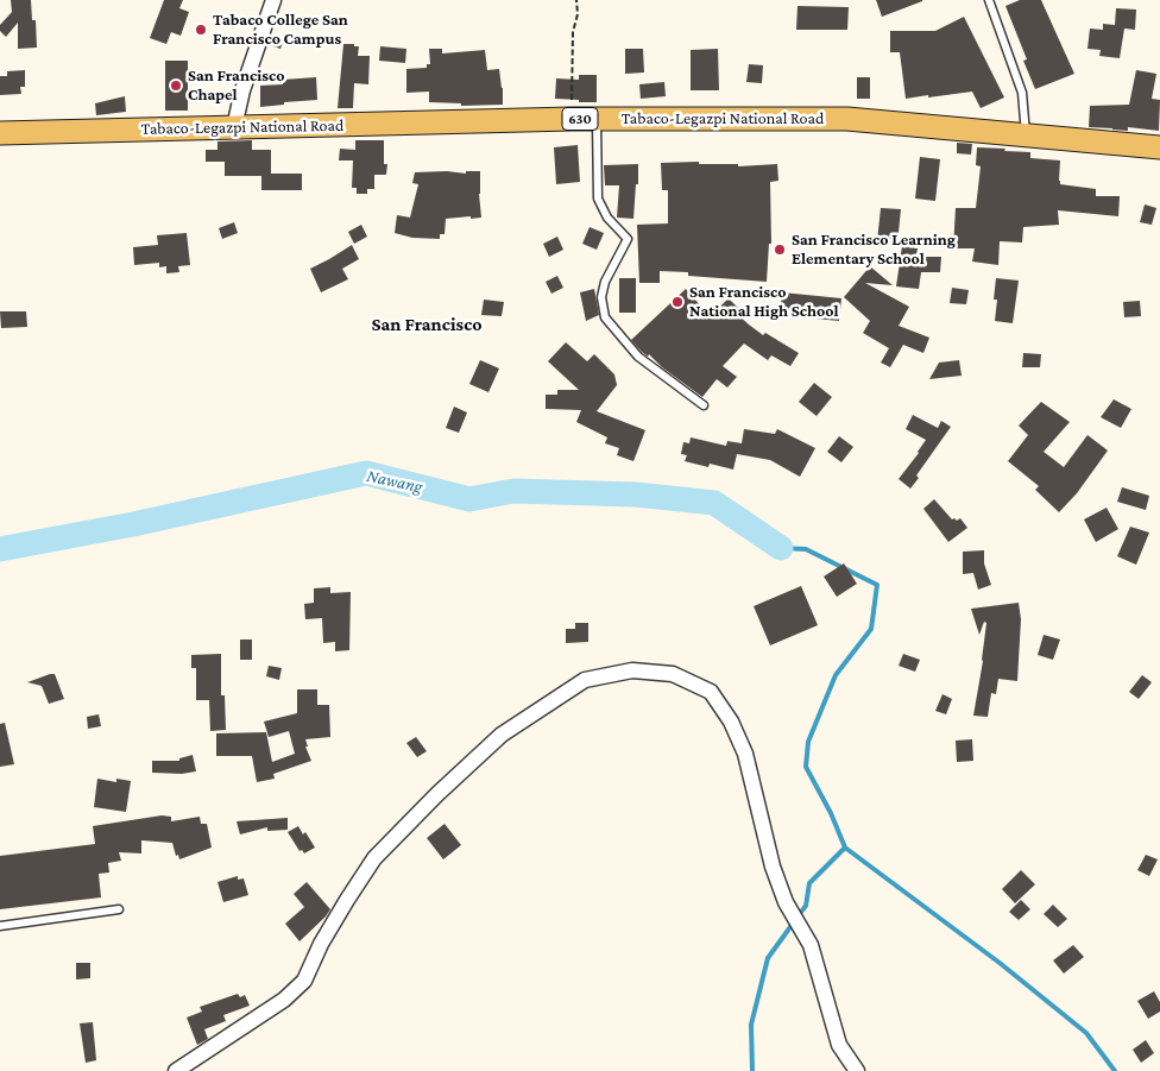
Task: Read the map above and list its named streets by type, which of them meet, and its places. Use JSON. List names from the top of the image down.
{
  "streets": {
    "main road": ["630", "Tabaco-Legazpi National Road"]
  },
  "districts": ["San Francisco"],
  "water": ["Nawang"],
  "places": [
    "Tabaco College San Francisco Campus",
    "San Francisco Chapel",
    "San Francisco Learning Elementary School",
    "San Francisco National High School"
  ]
}
